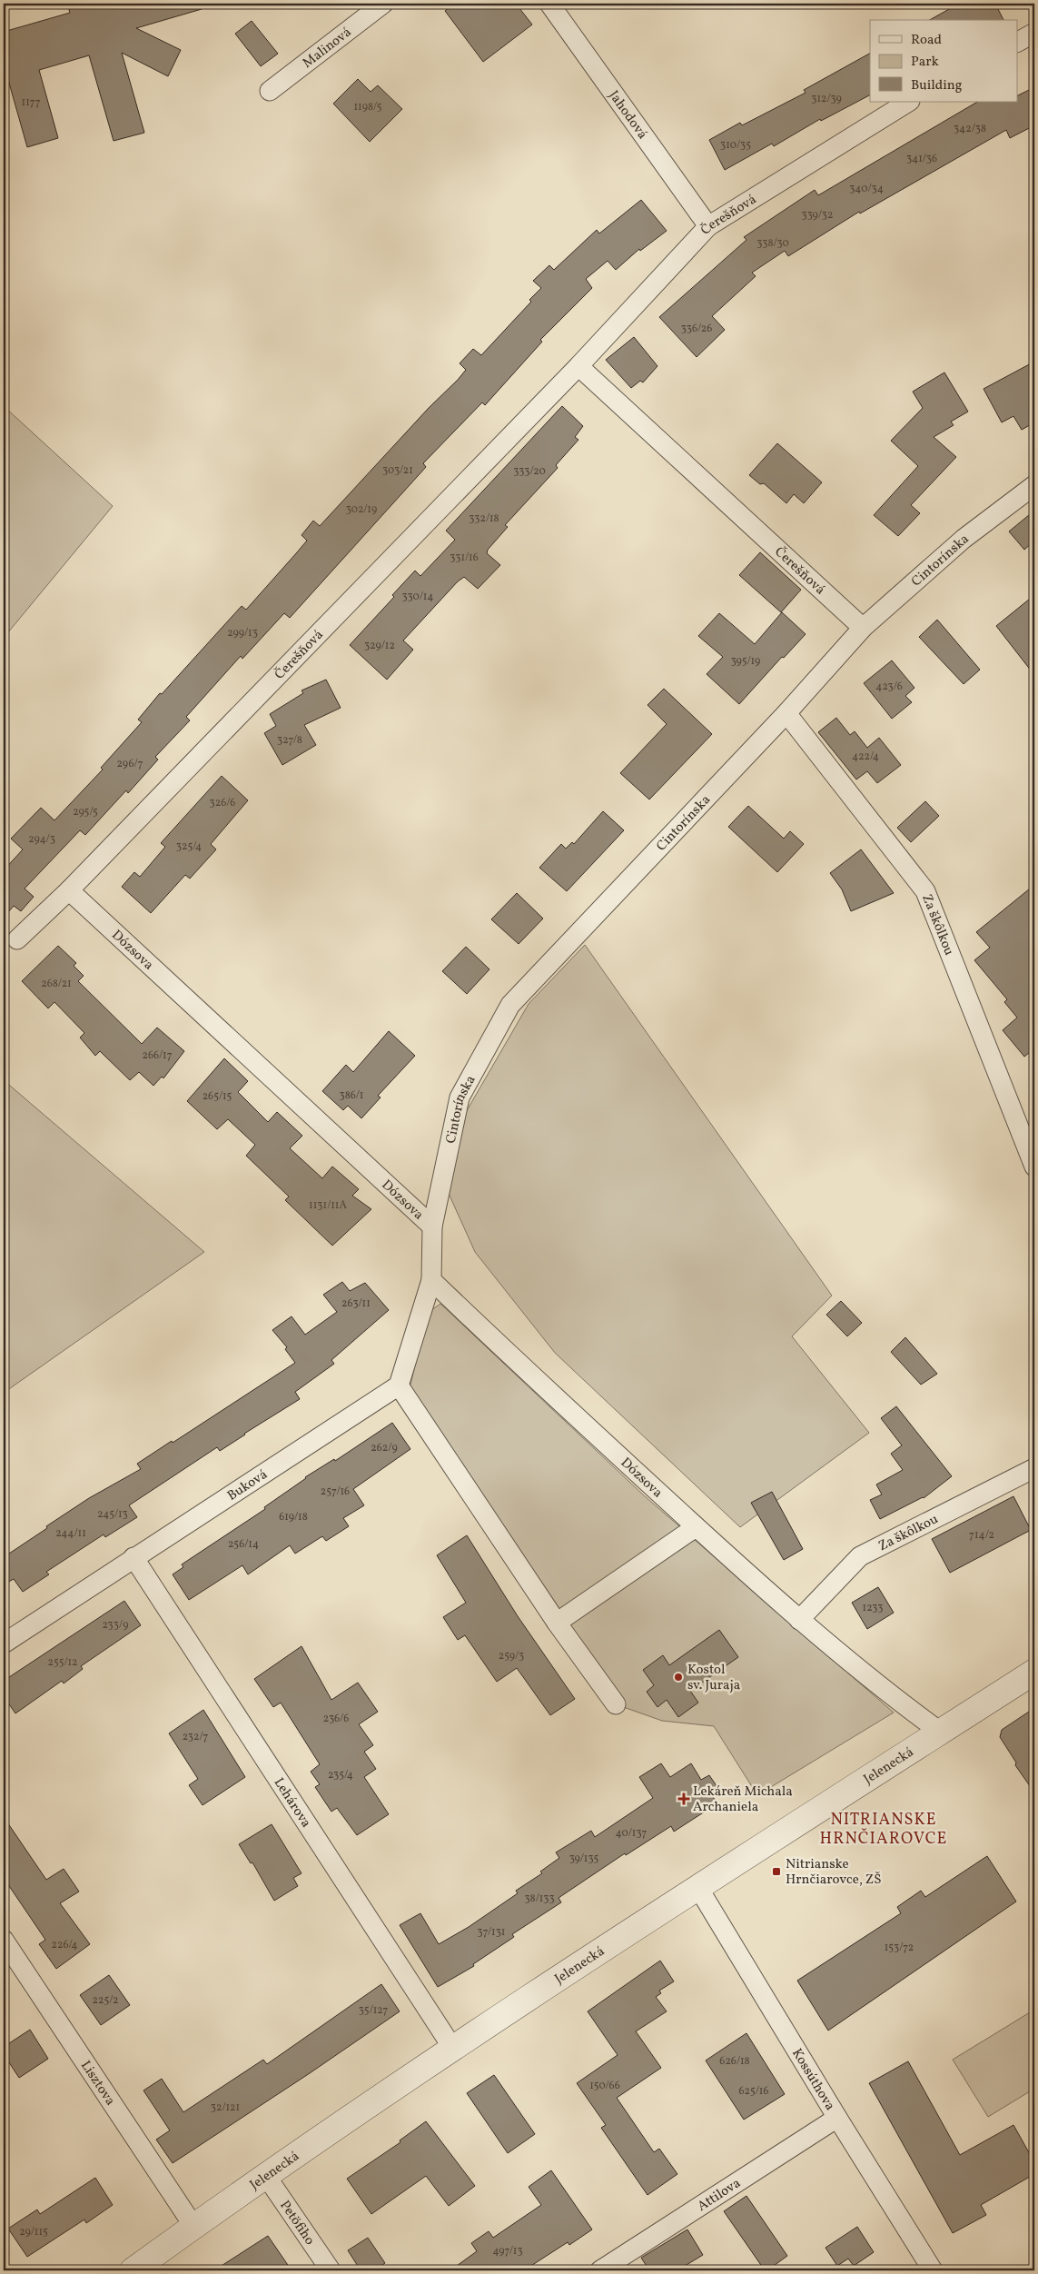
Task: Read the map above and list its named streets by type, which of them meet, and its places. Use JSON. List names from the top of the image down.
{
  "streets": {
    "street": [
      "Malinová",
      "Jahodová",
      "Čerešňová",
      "Cintorínska",
      "Za škôlkou",
      "Dózsova",
      "Buková",
      "Jelenecká",
      "Lehárova",
      "Kossúthova",
      "Lisztova",
      "Attilova",
      "Petöfiho"
    ]
  },
  "crossings": [
    ["Jahodová", "Čerešňová"],
    ["Čerešňová", "Cintorínska"],
    ["Čerešňová", "Dózsova"],
    ["Cintorínska", "Za škôlkou"],
    ["Cintorínska", "Dózsova"],
    ["Za škôlkou", "Dózsova"],
    ["Dózsova", "Jelenecká"],
    ["Buková", "Lehárova"],
    ["Jelenecká", "Lehárova"],
    ["Jelenecká", "Kossúthova"],
    ["Jelenecká", "Lisztova"],
    ["Jelenecká", "Petöfiho"],
    ["Kossúthova", "Attilova"]
  ],
  "districts": ["NITRIANSKE HRNČIAROVCE"],
  "places": {
    "other": ["Kostol sv. Juraja"],
    "health": ["Lekáreň Michala Archaniela"],
    "transit": ["Nitrianske Hrnčiarovce, ZŠ"]
  },
  "house_numbers": [
    "312/39",
    "1177",
    "1198/5",
    "342/38",
    "310/35",
    "341/36",
    "340/34",
    "339/32",
    "338/30",
    "336/26",
    "303/21",
    "333/20",
    "302/19",
    "332/18",
    "331/16",
    "330/14",
    "299/13",
    "329/12",
    "395/19",
    "423/6",
    "327/8",
    "422/4",
    "296/7",
    "326/6",
    "295/5",
    "294/3",
    "325/4",
    "268/21",
    "266/17",
    "386/1",
    "265/15",
    "1131/11A",
    "263/11",
    "262/9",
    "257/16",
    "245/13",
    "619/18",
    "244/11",
    "714/2",
    "256/14",
    "1233",
    "233/9",
    "259/3",
    "255/12",
    "236/6",
    "232/7",
    "235/4",
    "40/137",
    "39/135",
    "38/133",
    "37/131",
    "226/4",
    "153/72",
    "225/2",
    "35/127",
    "626/18",
    "150/66",
    "625/16",
    "32/121",
    "29/115",
    "497/13"
  ],
  "legend": ["Road", "Park", "Building"]
}
